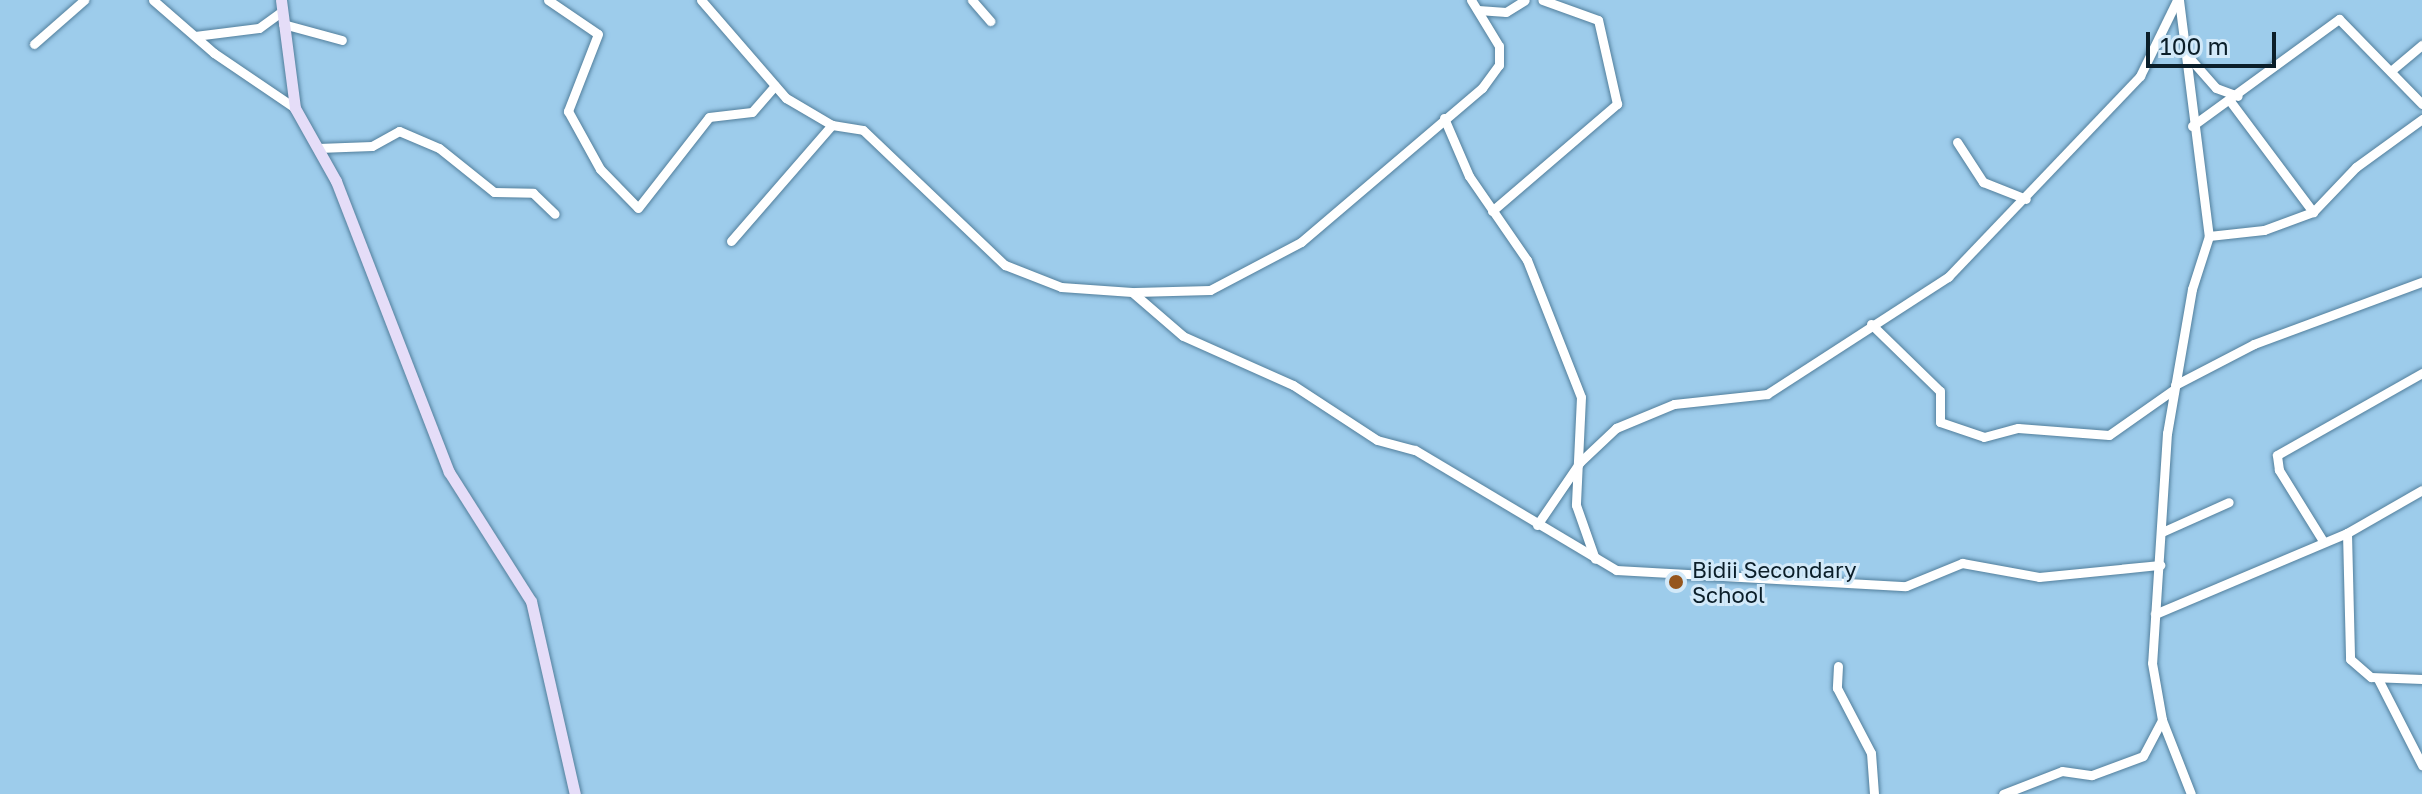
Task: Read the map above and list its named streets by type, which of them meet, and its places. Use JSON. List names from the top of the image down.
{
  "places": ["Bidii Secondary School"],
  "scale_bar": "100 m"
}
